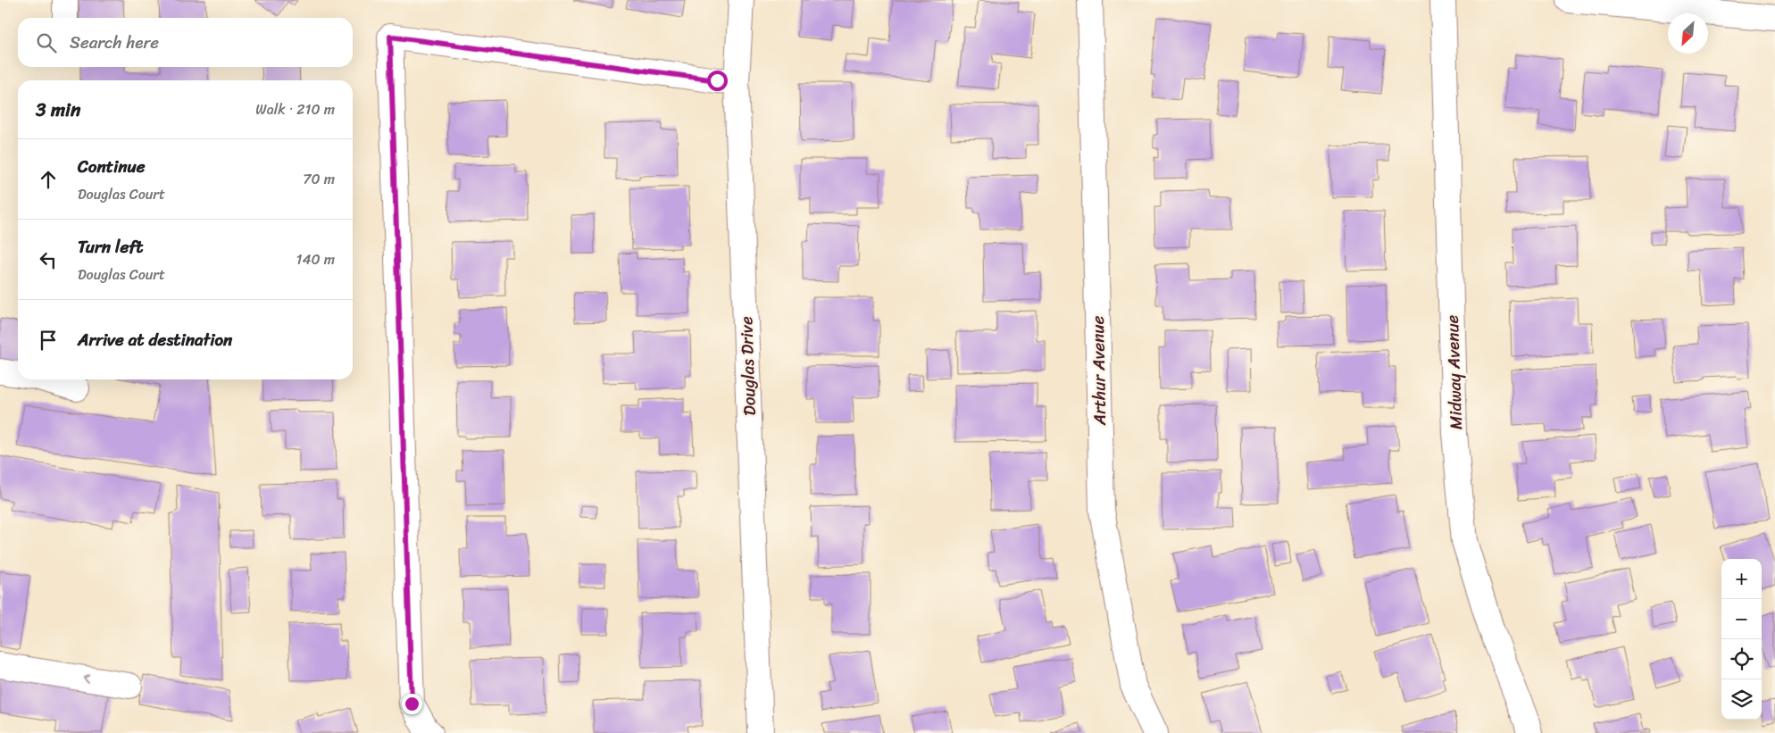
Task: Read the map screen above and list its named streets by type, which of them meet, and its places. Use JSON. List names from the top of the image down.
{
  "streets": {
    "street": ["Douglas Drive", "Arthur Avenue", "Midway Avenue"]
  },
  "north": "bottom left",
  "page": {
    "search": "Search here",
    "heading": ["3 min", "Walk · 210 m"],
    "list": [
      ["Continue", "Douglas Court", "70 m"],
      ["Turn left", "Douglas Court", "140 m"],
      "Arrive at destination"
    ],
    "map_buttons": ["+", "−"]
  }
}
